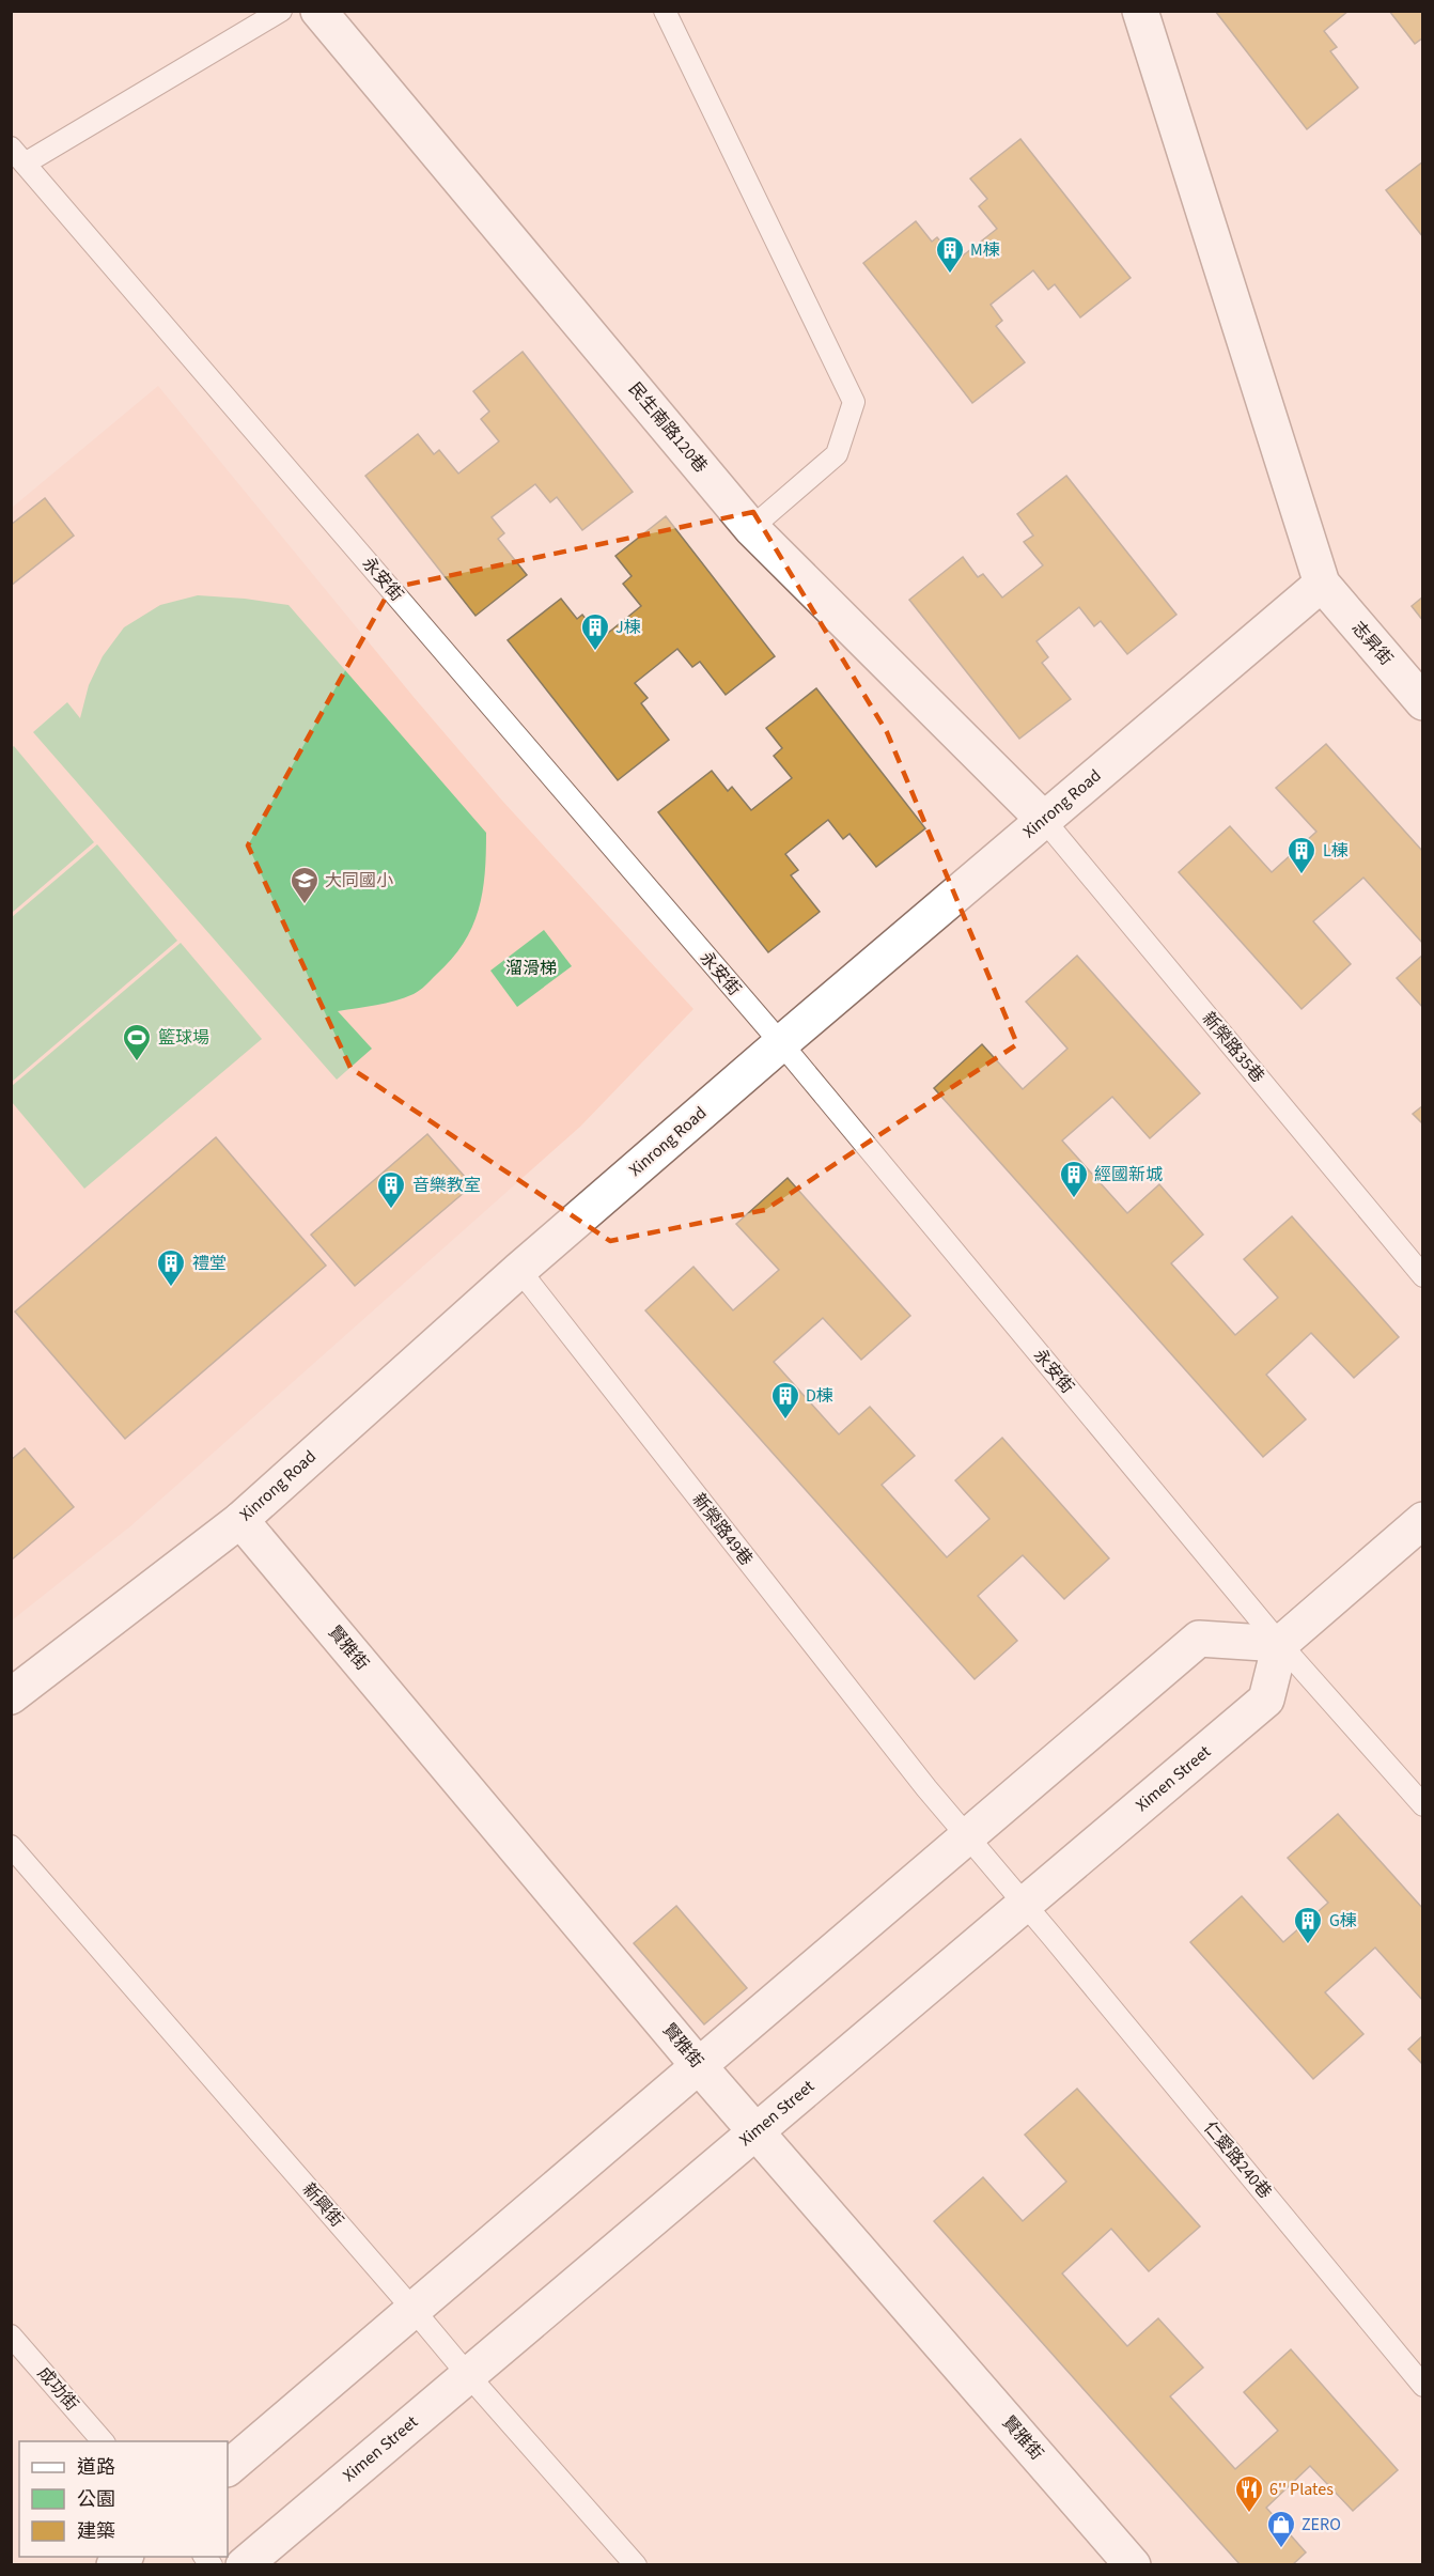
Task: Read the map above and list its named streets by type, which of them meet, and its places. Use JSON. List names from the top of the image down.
{
  "streets": {
    "street": [
      "民生南路120巷",
      "志昇街",
      "Xinrong Road",
      "賢雅街",
      "Ximen Street"
    ],
    "lane": [
      "永安街",
      "新榮路35巷",
      "新榮路49巷",
      "仁愛路240巷",
      "新興街",
      "成功街"
    ]
  },
  "crossings": [
    ["民生南路120巷", "Xinrong Road"],
    ["民生南路120巷", "新榮路35巷"],
    ["永安街", "Xinrong Road"],
    ["永安街", "Ximen Street"],
    ["志昇街", "Xinrong Road"],
    ["Xinrong Road", "新榮路35巷"],
    ["Xinrong Road", "新榮路49巷"],
    ["Xinrong Road", "賢雅街"],
    ["新榮路49巷", "仁愛路240巷"],
    ["賢雅街", "Ximen Street"],
    ["Ximen Street", "仁愛路240巷"],
    ["Ximen Street", "新興街"]
  ],
  "parks": ["溜滑梯"],
  "places": {
    "building": [
      "M棟",
      "J棟",
      "L棟",
      "經國新城",
      "音樂教室",
      "禮堂",
      "D棟",
      "G棟"
    ],
    "school or university": ["大同國小"],
    "sports": ["籃球場"],
    "restaurant": ["6'' Plates"],
    "shop": ["ZERO"]
  },
  "legend": ["道路", "公園", "建築"]
}
